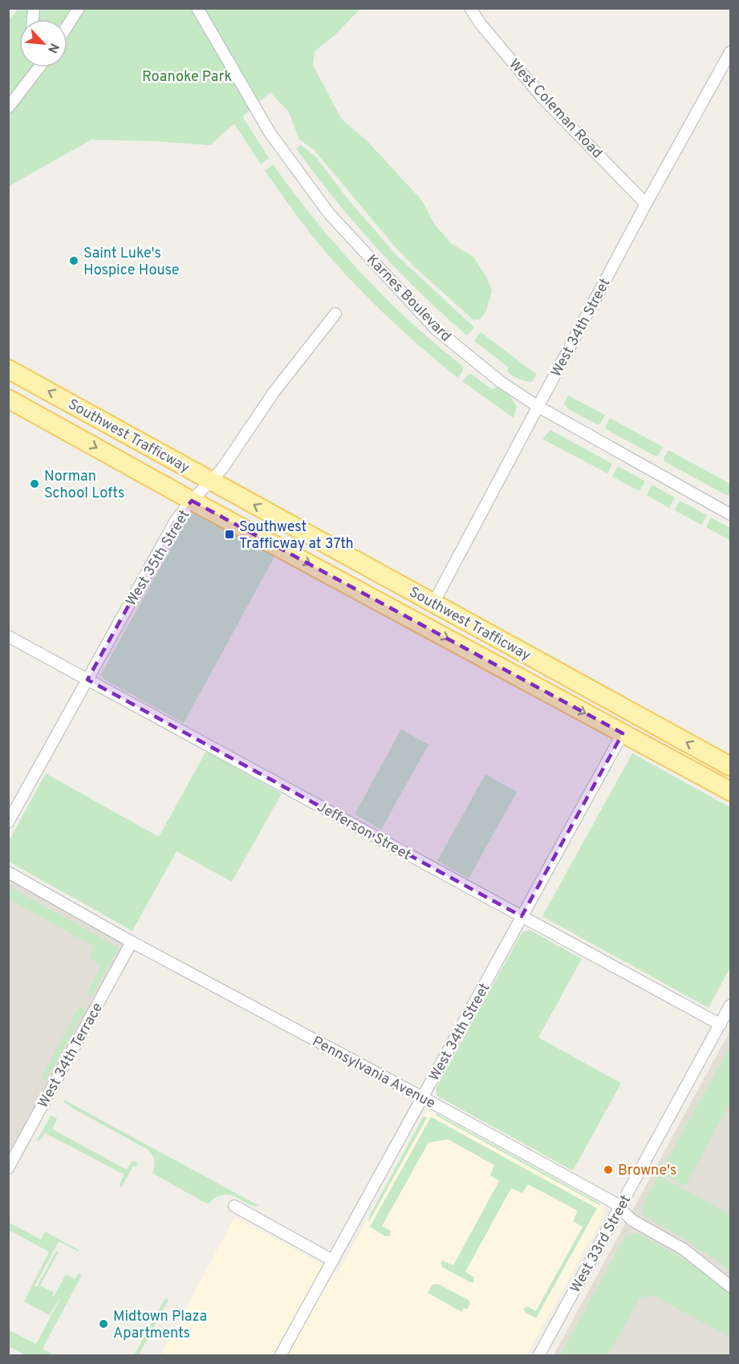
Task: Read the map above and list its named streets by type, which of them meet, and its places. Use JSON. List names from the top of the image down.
{
  "streets": {
    "main road": ["Southwest Trafficway"],
    "street": [
      "West Coleman Road",
      "Karnes Boulevard",
      "West 34th Street",
      "West 35th Street",
      "Jefferson Street",
      "West 34th Terrace",
      "Pennsylvania Avenue",
      "West 33rd Street"
    ]
  },
  "crossings": [
    ["West Coleman Road", "West 34th Street"],
    ["Karnes Boulevard", "West 34th Street"],
    ["West 34th Street", "Southwest Trafficway"],
    ["West 34th Street", "Jefferson Street"],
    ["West 34th Street", "Pennsylvania Avenue"],
    ["Southwest Trafficway", "West 35th Street"],
    ["West 35th Street", "Jefferson Street"],
    ["Jefferson Street", "West 33rd Street"],
    ["West 34th Terrace", "Pennsylvania Avenue"],
    ["Pennsylvania Avenue", "West 33rd Street"]
  ],
  "parks": ["Roanoke Park"],
  "places": {
    "other": [
      "Saint Luke's Hospice House",
      "Norman School Lofts",
      "Browne's",
      "Midtown Plaza Apartments"
    ],
    "transit": ["Southwest Trafficway at 37th"]
  },
  "north": "bottom right"
}
